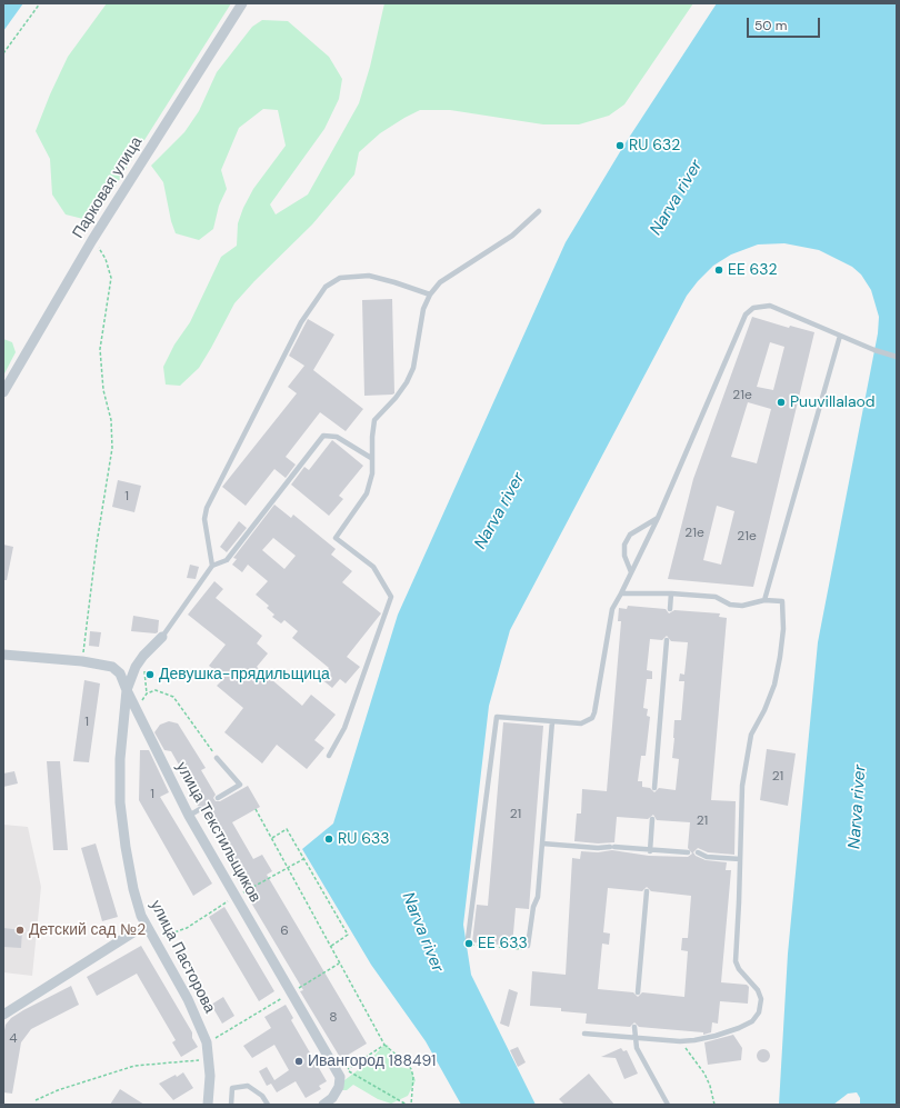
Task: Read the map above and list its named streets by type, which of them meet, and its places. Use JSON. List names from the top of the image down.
{
  "streets": {
    "street": ["Парковая улица", "улица Текстильщиков", "улица Пасторова"]
  },
  "crossings": [
    ["улица Текстильщиков", "улица Пасторова"]
  ],
  "water": ["Narva river"],
  "places": [
    "RU 632",
    "EE 632",
    "Puuvillalaod",
    "Девушка-прядильщица",
    "RU 633",
    "Детский сад №2",
    "EE 633",
    "Ивангород 188491"
  ],
  "house_numbers": [
    "21e",
    "1",
    "21e",
    "21e",
    "1",
    "21",
    "1",
    "21",
    "21",
    "6",
    "8",
    "4"
  ],
  "scale_bar": "50 m"
}
